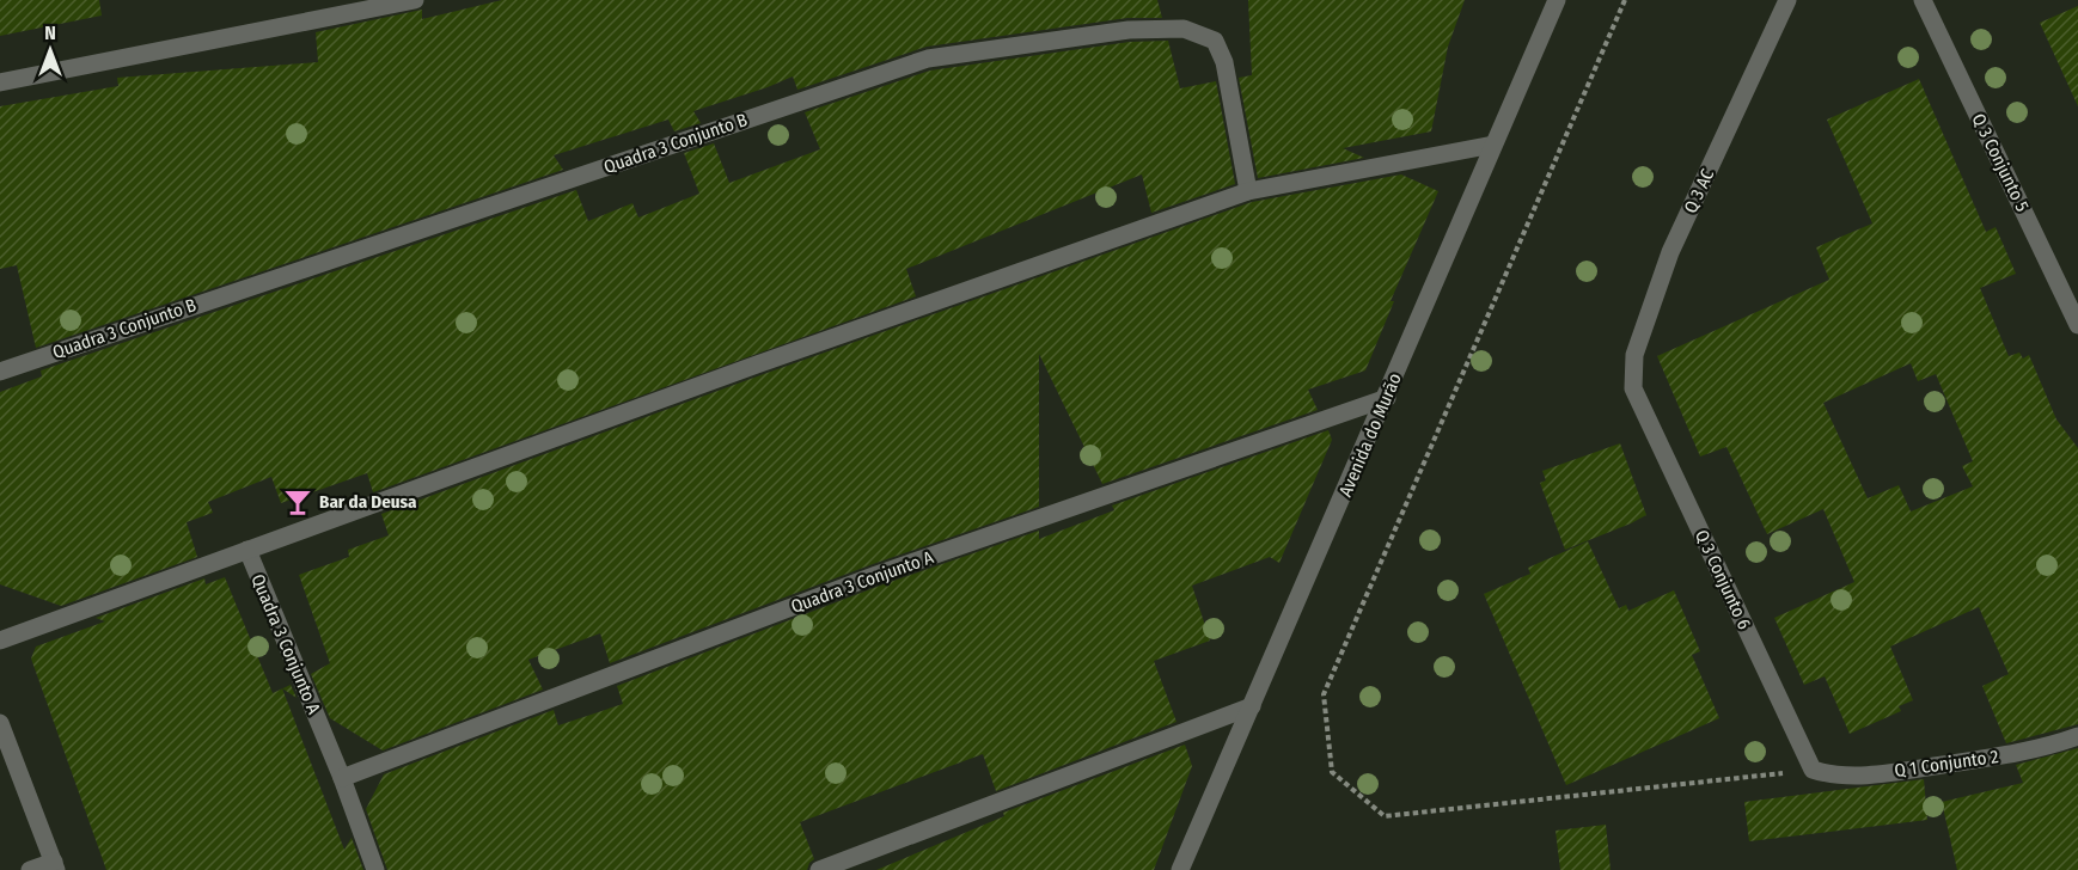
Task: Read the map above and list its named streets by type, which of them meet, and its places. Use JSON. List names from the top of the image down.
{
  "streets": {
    "street": [
      "Quadra 3 Conjunto B",
      "Q 3 Conjunto 5",
      "Q 3 AC",
      "Avenida do Murão",
      "Q 3 Conjunto 6",
      "Quadra 3 Conjunto A",
      "Q 1 Conjunto 2"
    ]
  },
  "crossings": [
    ["Q 3 AC", "Q 3 Conjunto 6"],
    ["Avenida do Murão", "Quadra 3 Conjunto A"],
    ["Q 3 Conjunto 6", "Q 1 Conjunto 2"]
  ],
  "places": {
    "bar": ["Bar da Deusa"]
  },
  "north": "top"
}
